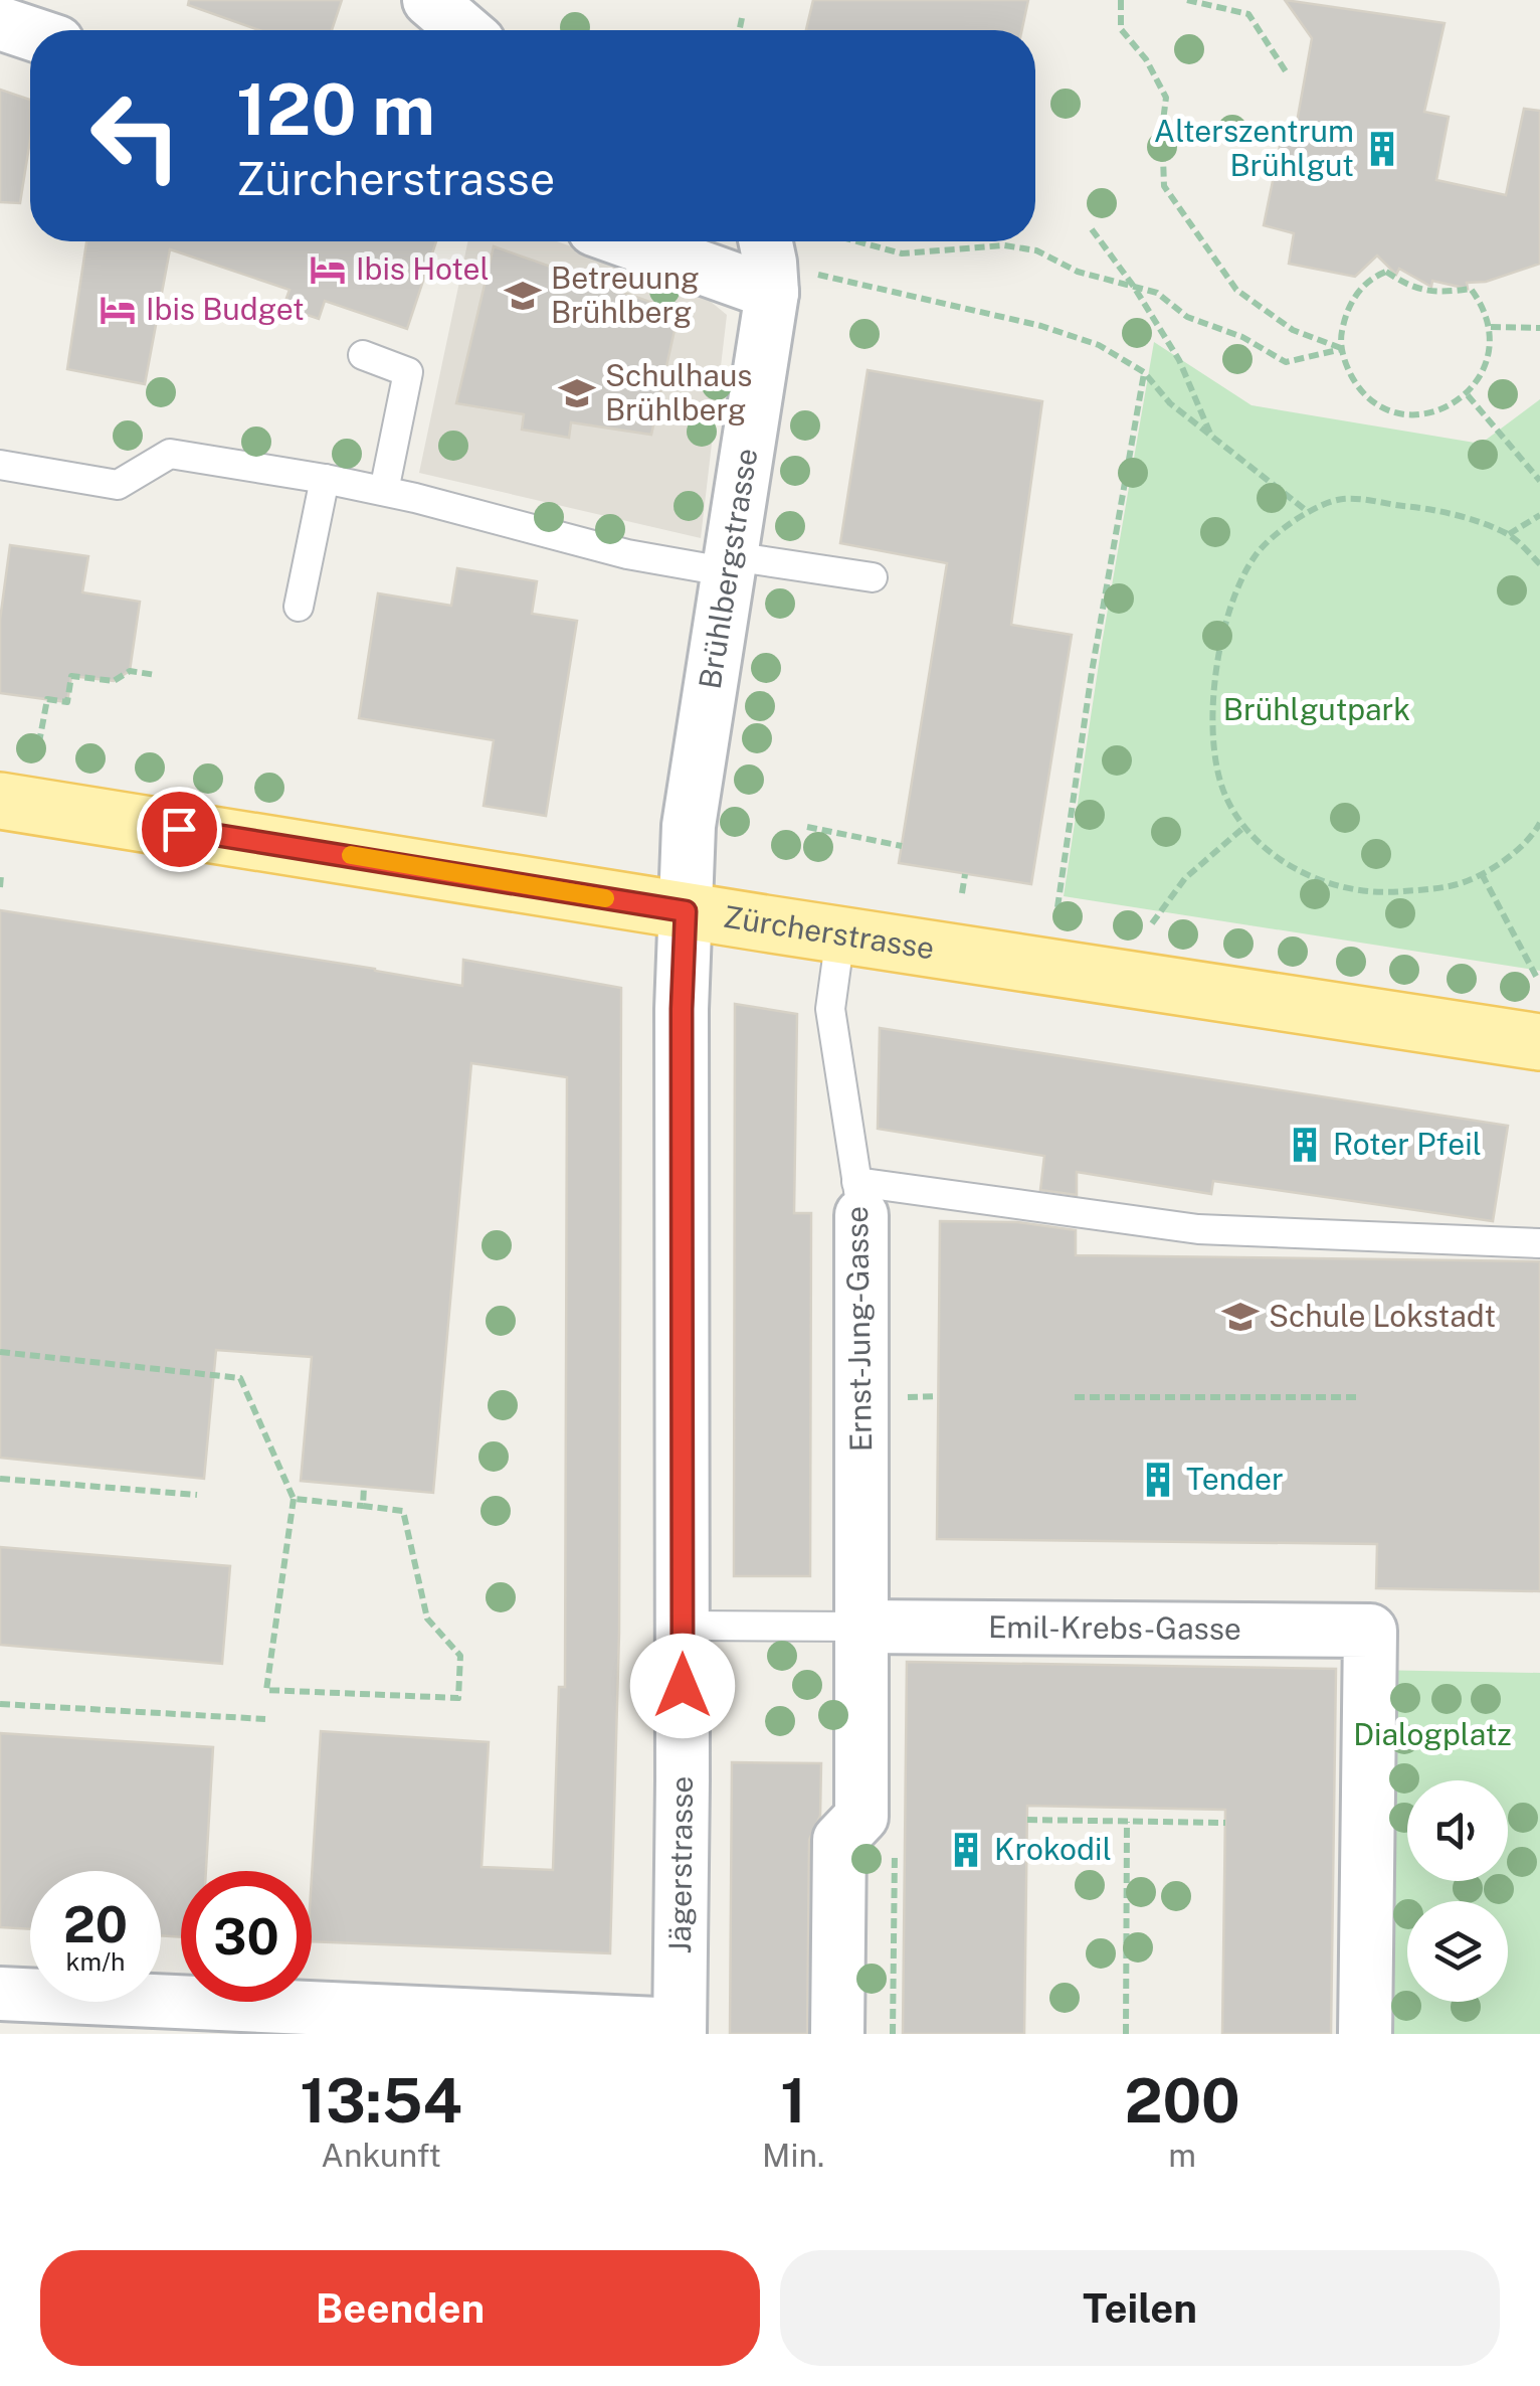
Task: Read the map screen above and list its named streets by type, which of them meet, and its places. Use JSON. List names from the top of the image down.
{
  "streets": {
    "main road": ["Zürcherstrasse"],
    "street": [
      "Brühlbergstrasse",
      "Ernst-Jung-Gasse",
      "Emil-Krebs-Gasse",
      "Jägerstrasse"
    ]
  },
  "crossings": [
    ["Brühlbergstrasse", "Zürcherstrasse"],
    ["Brühlbergstrasse", "Jägerstrasse"],
    ["Zürcherstrasse", "Jägerstrasse"],
    ["Ernst-Jung-Gasse", "Emil-Krebs-Gasse"]
  ],
  "parks": ["Brühlgutpark", "Dialogplatz"],
  "places": {
    "building": [
      "Alterszentrum Brühlgut",
      "Roter Pfeil",
      "Tender",
      "Krokodil"
    ],
    "hotel": ["Ibis Hotel", "Ibis Budget"],
    "school or university": ["Betreuung Brühlberg", "Schulhaus Brühlberg", "Schule Lokstadt"]
  },
  "page": {
    "turn": ["120 m", "Zürcherstrasse"],
    "speed": "20 km/h",
    "limit": "30",
    "eta": [
      "13:54",
      "Ankunft",
      "1",
      "Min.",
      "200",
      "m"
    ],
    "buttons": ["Beenden", "Teilen"]
  }
}
